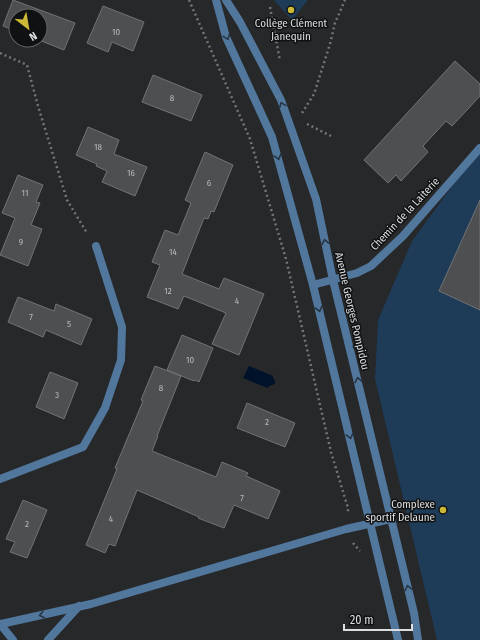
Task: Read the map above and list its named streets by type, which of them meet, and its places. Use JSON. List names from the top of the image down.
{
  "streets": {
    "street": ["Chemin de la Laiterie", "Avenue Georges Pompidou"]
  },
  "crossings": [
    ["Chemin de la Laiterie", "Avenue Georges Pompidou"]
  ],
  "places": ["Collège Clément Janequin", "Complexe sportif Delaune"],
  "house_numbers": [
    "10",
    "8",
    "18",
    "16",
    "6",
    "11",
    "9",
    "14",
    "12",
    "4",
    "7",
    "5",
    "10",
    "8",
    "3",
    "2",
    "7",
    "4",
    "2"
  ],
  "scale_bar": "20 m",
  "north": "bottom right"
}
